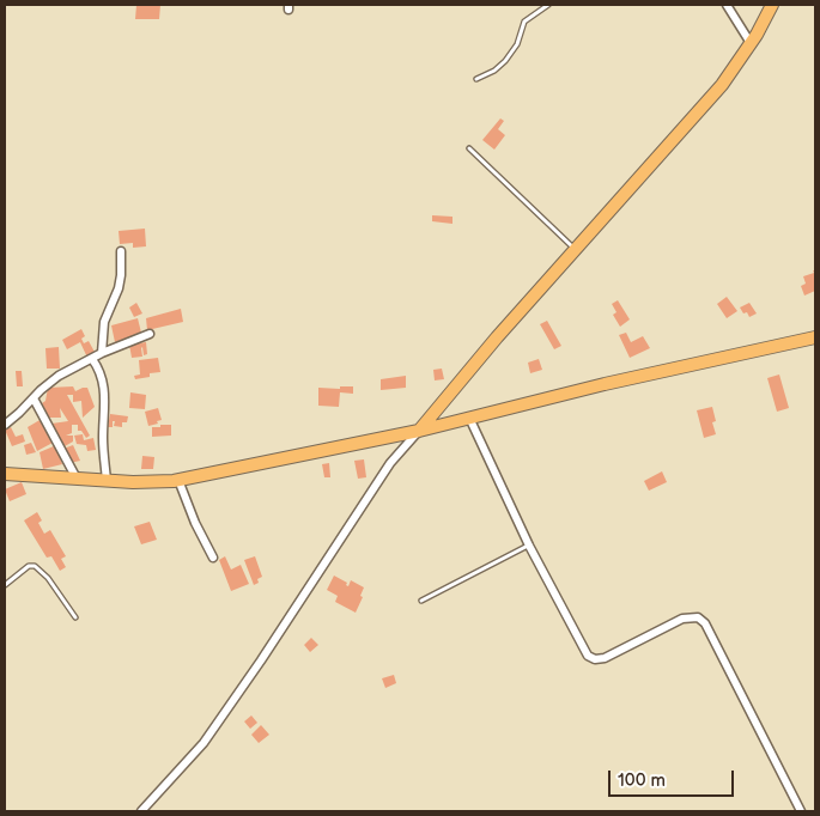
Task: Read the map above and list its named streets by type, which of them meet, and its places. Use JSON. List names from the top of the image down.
{
  "scale_bar": "100 m"
}
